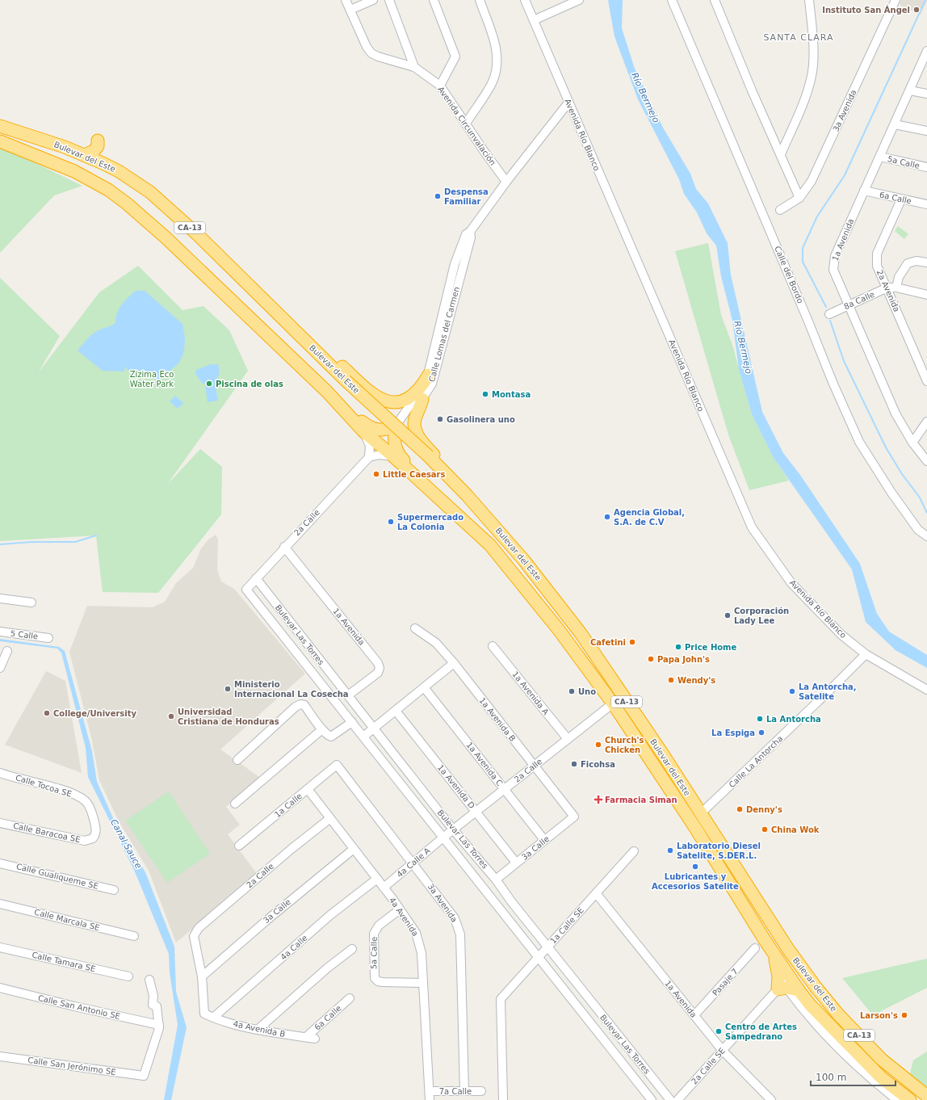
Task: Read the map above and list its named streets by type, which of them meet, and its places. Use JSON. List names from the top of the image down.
{
  "streets": {
    "highway": ["Bulevar del Este", "CA-13"],
    "street": [
      "3a Avenida",
      "Avenida Circunvalación",
      "Avenida Río Blanco",
      "5a Calle",
      "6a Calle",
      "1a Avenida",
      "Calle del Bordo",
      "2a Avenida",
      "8a Calle",
      "Calle Lomas del Carmen",
      "2a Calle",
      "5 Calle",
      "Bulevar Las Torres",
      "1a Avenida A",
      "1a Avenida B",
      "Calle La Antorcha",
      "1a Avenida C",
      "Calle Tocoa SE",
      "1a Avenida D",
      "1a Calle",
      "Calle Baracoa SE",
      "3a Calle",
      "4a Calle A",
      "Calle Gualiqueme SE",
      "4a Avenida",
      "Calle Marcala SE",
      "1a Calle SE",
      "4a Calle",
      "Calle Tamara SE",
      "Pasaje 7",
      "Calle San Antonio SE",
      "4a Avenida B",
      "Calle San Jerónimo SE",
      "2a Calle SE",
      "7a Calle"
    ]
  },
  "crossings": [
    ["3a Avenida", "1a Calle"],
    ["3a Avenida", "4a Calle A"],
    ["3a Avenida", "7a Calle"],
    ["Avenida Circunvalación", "Calle Lomas del Carmen"],
    ["Avenida Río Blanco", "Calle Lomas del Carmen"],
    ["Avenida Río Blanco", "Calle La Antorcha"],
    ["Bulevar del Este", "2a Calle"],
    ["Bulevar del Este", "Calle La Antorcha"],
    ["Bulevar del Este", "2a Calle SE"],
    ["5a Calle", "1a Avenida"],
    ["5a Calle", "4a Avenida"],
    ["6a Calle", "1a Avenida"],
    ["6a Calle", "2a Avenida"],
    ["6a Calle", "4a Avenida B"],
    ["1a Avenida", "8a Calle"],
    ["1a Avenida", "2a Calle"],
    ["1a Avenida", "Bulevar Las Torres"],
    ["1a Avenida", "1a Calle SE"],
    ["1a Avenida", "Pasaje 7"],
    ["1a Avenida", "2a Calle SE"],
    ["2a Avenida", "8a Calle"],
    ["2a Calle", "Bulevar Las Torres"],
    ["2a Calle", "1a Avenida A"],
    ["2a Calle", "1a Avenida B"],
    ["2a Calle", "1a Avenida C"],
    ["2a Calle", "1a Avenida D"],
    ["2a Calle", "3a Calle"],
    ["2a Calle", "4a Calle A"],
    ["2a Calle", "4a Avenida"],
    ["2a Calle", "4a Avenida B"],
    ["Bulevar Las Torres", "3a Calle"],
    ["Bulevar Las Torres", "4a Calle A"],
    ["Bulevar Las Torres", "1a Calle SE"],
    ["1a Avenida B", "3a Calle"],
    ["1a Avenida C", "3a Calle"],
    ["Calle Tocoa SE", "Calle Baracoa SE"],
    ["1a Avenida D", "3a Calle"],
    ["1a Calle", "4a Avenida"],
    ["3a Calle", "4a Avenida"],
    ["3a Calle", "4a Avenida B"],
    ["4a Calle A", "4a Avenida"],
    ["4a Avenida", "4a Calle"],
    ["4a Avenida", "7a Calle"],
    ["4a Calle", "4a Avenida B"],
    ["Calle San Antonio SE", "Calle San Jerónimo SE"]
  ],
  "districts": ["SANTA CLARA"],
  "water": ["Río Bermejo", "Canal Sauce"],
  "parks": ["Zizima Eco Water Park"],
  "places": {
    "other": [
      "Instituto San Ángel",
      "Despensa Familiar",
      "Piscina de olas",
      "Montasa",
      "Gasolinera uno",
      "Little Caesars",
      "Agencia Global, S.A. de C.V",
      "Supermercado La Colonia",
      "Corporación Lady Lee",
      "Cafetini",
      "Price Home",
      "Papa John's",
      "Wendy's",
      "Ministerio Internacional La Cosecha",
      "Uno",
      "La Antorcha, Satelite",
      "College/University",
      "Universidad Cristiana de Honduras",
      "La Antorcha",
      "La Espiga",
      "Church's Chicken",
      "Ficohsa",
      "Denny's",
      "China Wok",
      "Laboratorio Diesel Satelite, S.DER.L.",
      "Lubricantes y Accesorios Satelite",
      "Larson's",
      "Centro de Artes Sampedrano"
    ],
    "health": ["Farmacia Siman"]
  },
  "scale_bar": "100 m"
}
